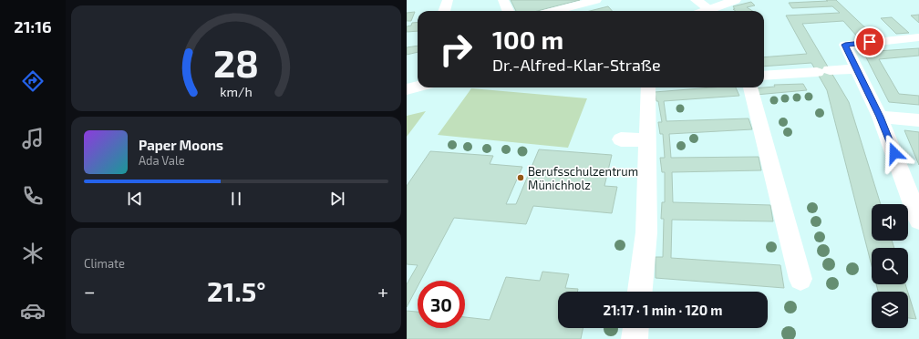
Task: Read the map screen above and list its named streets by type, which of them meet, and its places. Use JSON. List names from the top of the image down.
{
  "places": ["Berufsschulzentrum Münichholz"],
  "page": {
    "tabs": "21:16",
    "turn": ["100 m", "Dr.-Alfred-Klar-Straße"],
    "song": ["Paper Moons", "Ada Vale"],
    "tile": "Climate",
    "heat": ["−", "21.5°", "+"],
    "limit": "30",
    "trip": "21:17 · 1 min · 120 m",
    "gauge": ["28", "km/h"]
  }
}
